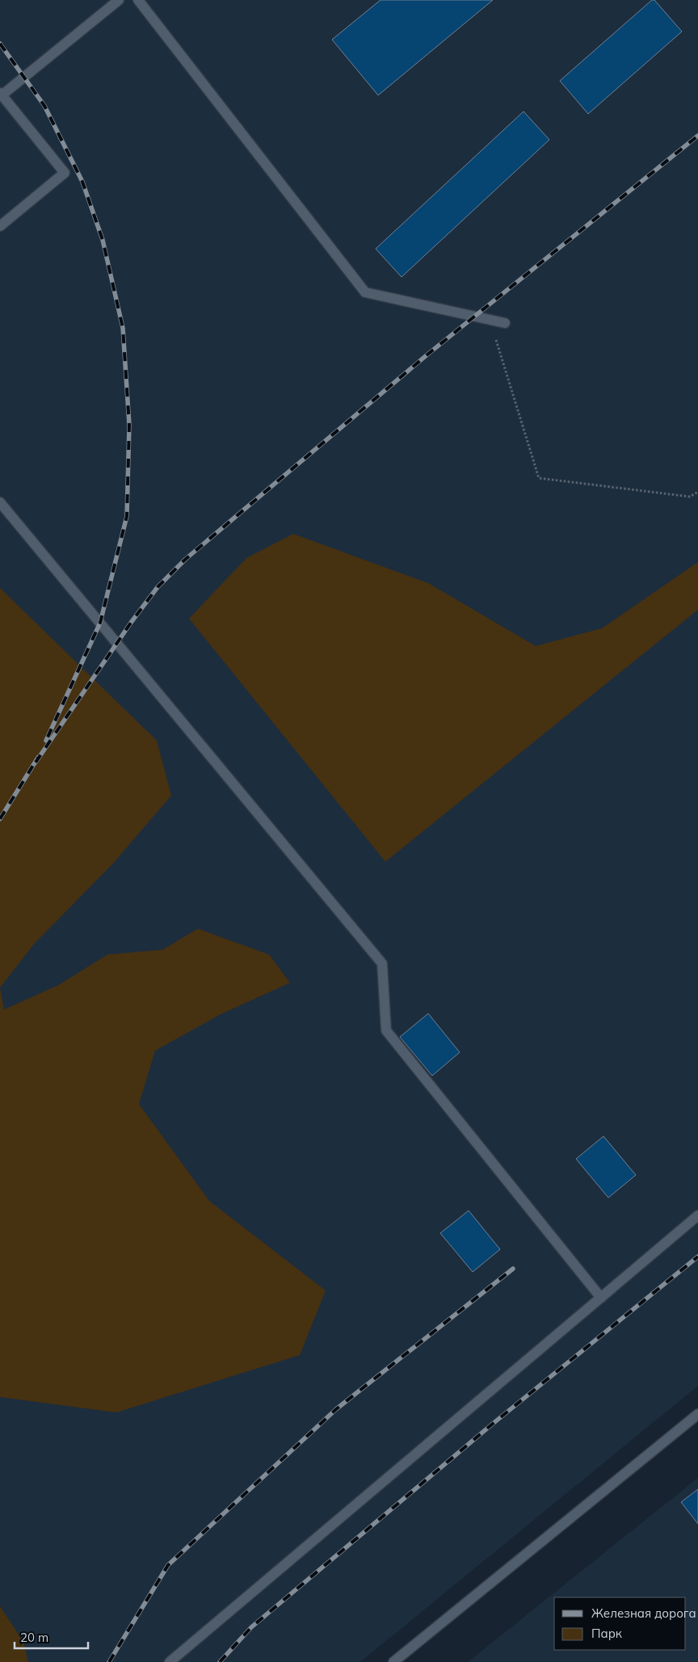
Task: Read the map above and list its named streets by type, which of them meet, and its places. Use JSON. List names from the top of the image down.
{
  "legend": ["Железная дорога", "Парк"],
  "scale_bar": "20 m"
}
